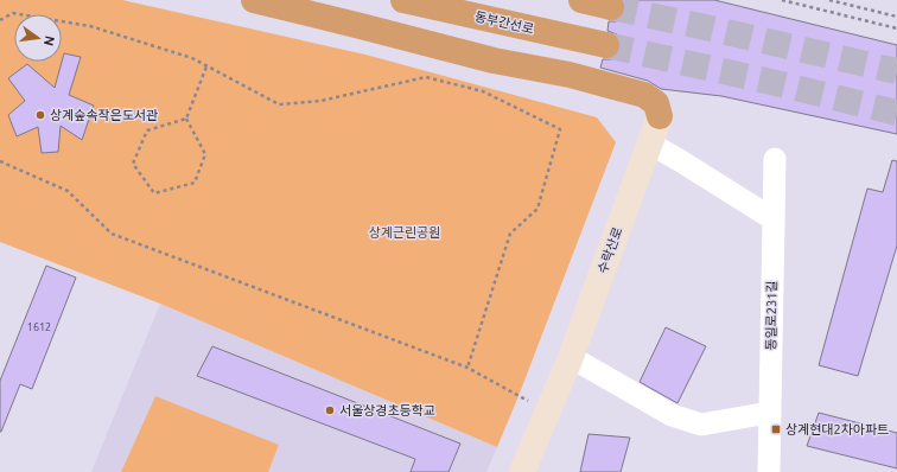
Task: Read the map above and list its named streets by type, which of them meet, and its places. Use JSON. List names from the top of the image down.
{
  "streets": {
    "highway": ["동부간선로"],
    "street": ["수락산로", "동일로231길"]
  },
  "parks": ["상계근린공원"],
  "places": {
    "other": ["상계숲속작은도서관", "서울상경초등학교"],
    "transit": ["상계현대2차아파트"]
  },
  "house_numbers": ["1612"],
  "north": "right"
}
